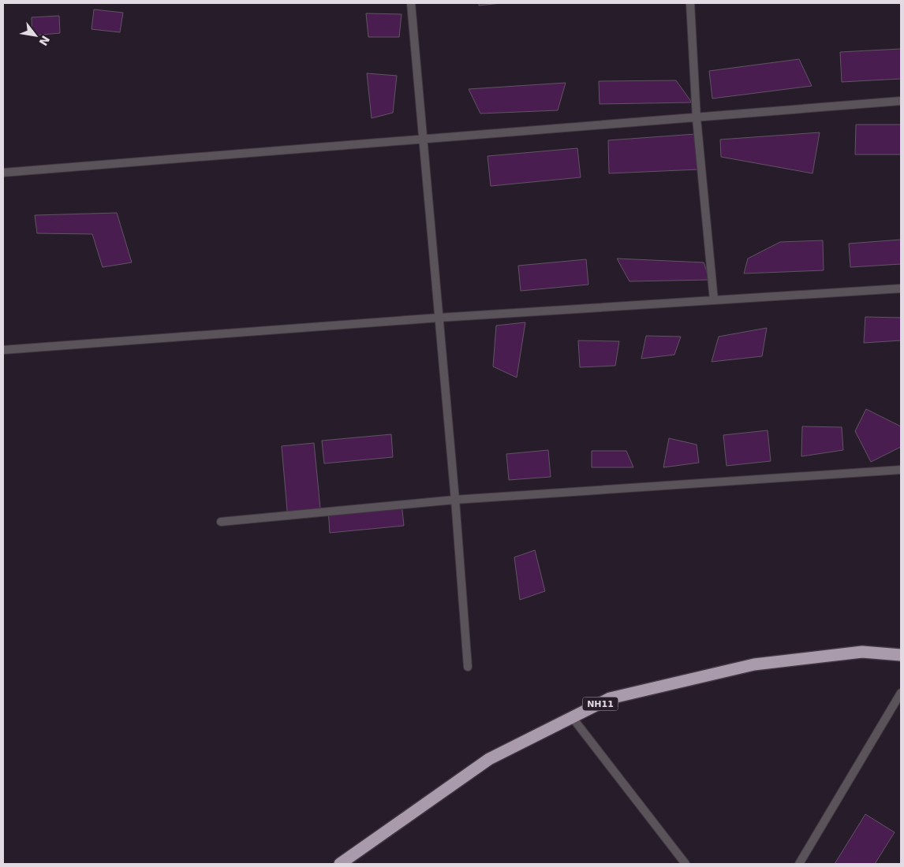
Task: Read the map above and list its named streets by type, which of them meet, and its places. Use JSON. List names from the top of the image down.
{
  "streets": {
    "highway": ["NH11"]
  },
  "north": "bottom right"
}
